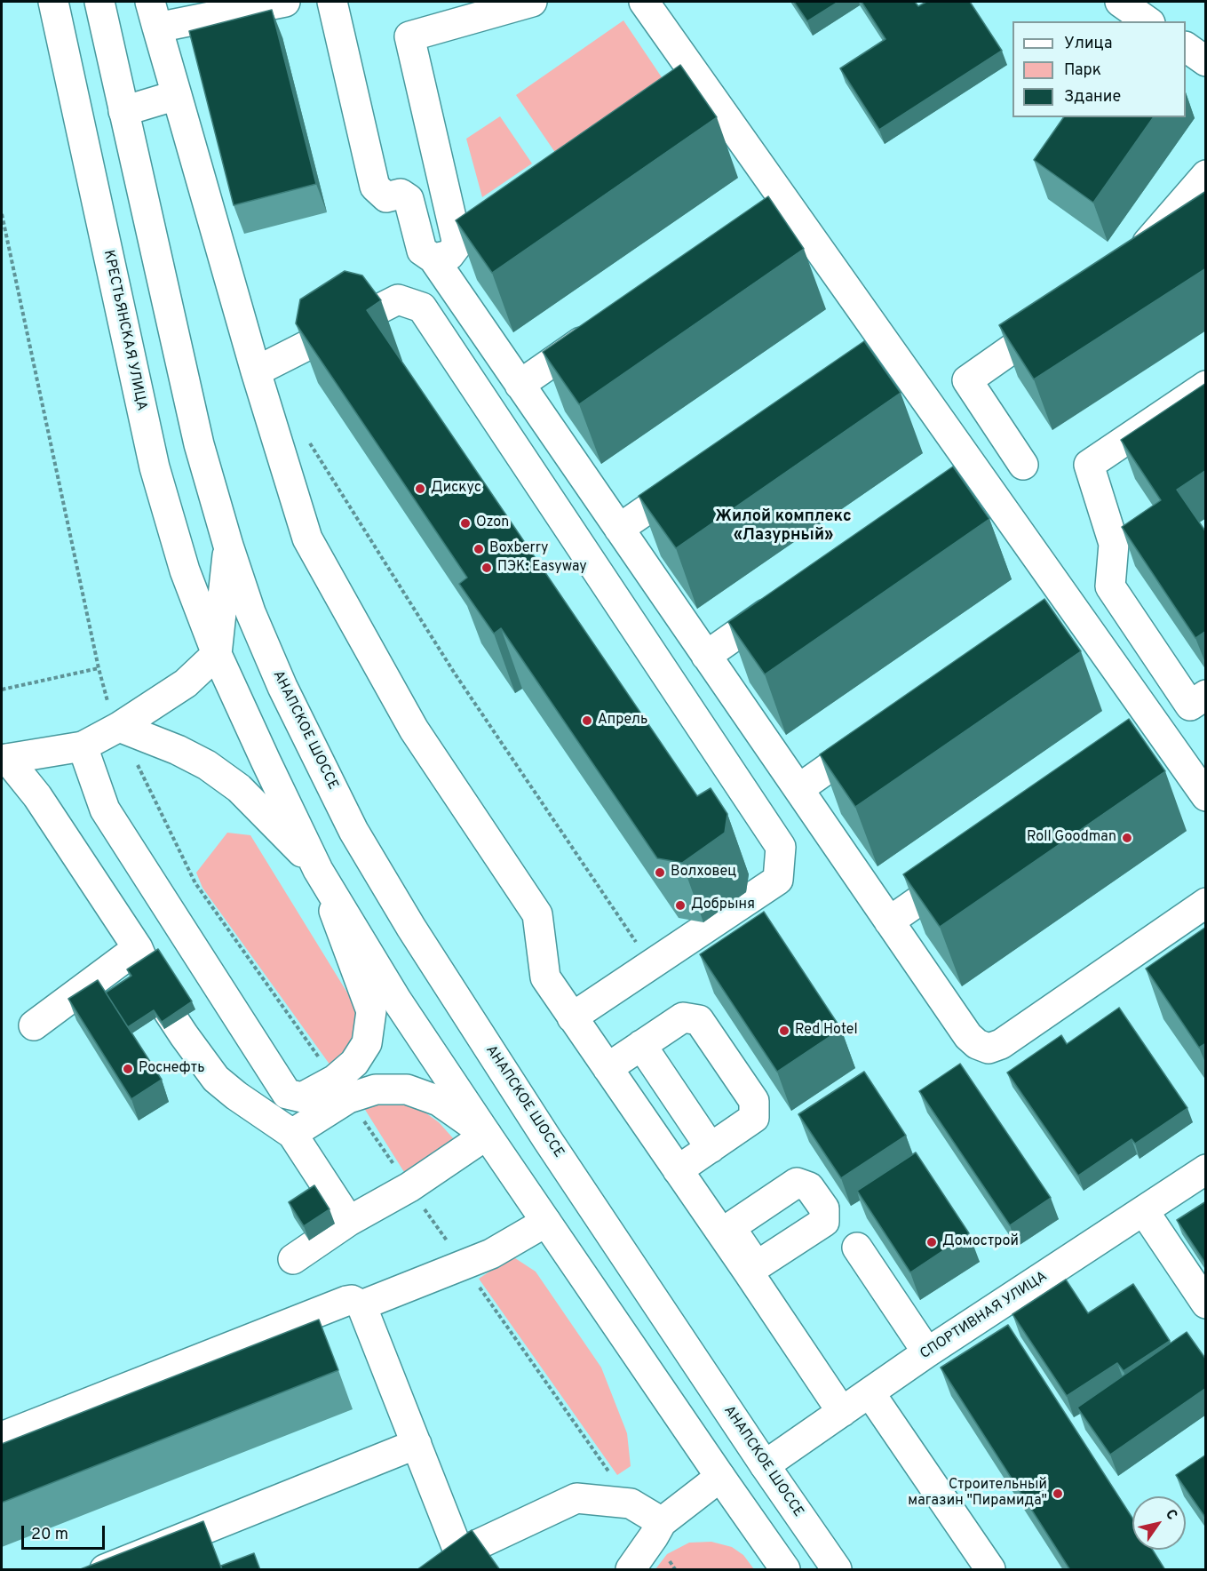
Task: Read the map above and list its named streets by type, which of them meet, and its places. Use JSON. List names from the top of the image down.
{
  "streets": {
    "main road": ["КРЕСТЬЯНСКАЯ УЛИЦА", "АНАПСКОЕ ШОССЕ", "СПОРТИВНАЯ УЛИЦА"]
  },
  "crossings": [
    ["АНАПСКОЕ ШОССЕ", "СПОРТИВНАЯ УЛИЦА"]
  ],
  "districts": ["Жилой комплекс «Лазурный»"],
  "places": [
    "Дискус",
    "Ozon",
    "Boxberry",
    "ПЭК: Easyway",
    "Апрель",
    "Roll Goodman",
    "Волховец",
    "Добрыня",
    "Red Hotel",
    "Роснефть",
    "Домострой",
    "Строительный магазин \"Пирамида\""
  ],
  "legend": ["Улица", "Парк", "Здание"],
  "scale_bar": "20 m",
  "north": "top right"
}
